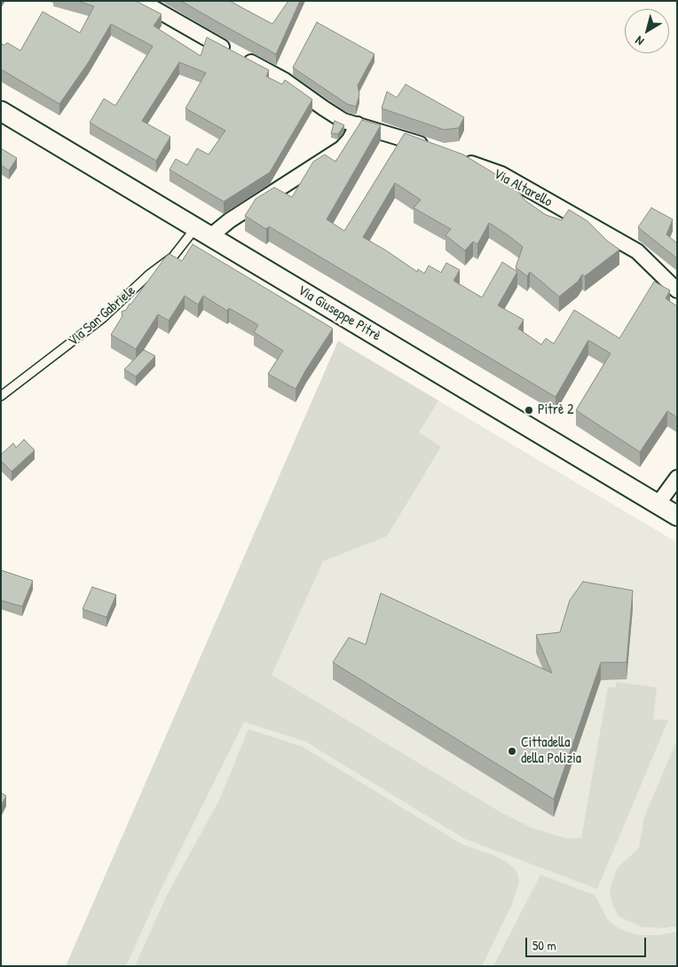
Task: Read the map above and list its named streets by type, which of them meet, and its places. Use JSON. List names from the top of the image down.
{
  "streets": {
    "street": ["Via Altarello", "Via Giuseppe Pitrè", "Via San Gabriele"]
  },
  "crossings": [
    ["Via Giuseppe Pitrè", "Via San Gabriele"]
  ],
  "places": ["Pitrè 2", "Cittadella della Polizia"],
  "scale_bar": "50 m",
  "north": "bottom left"
}
